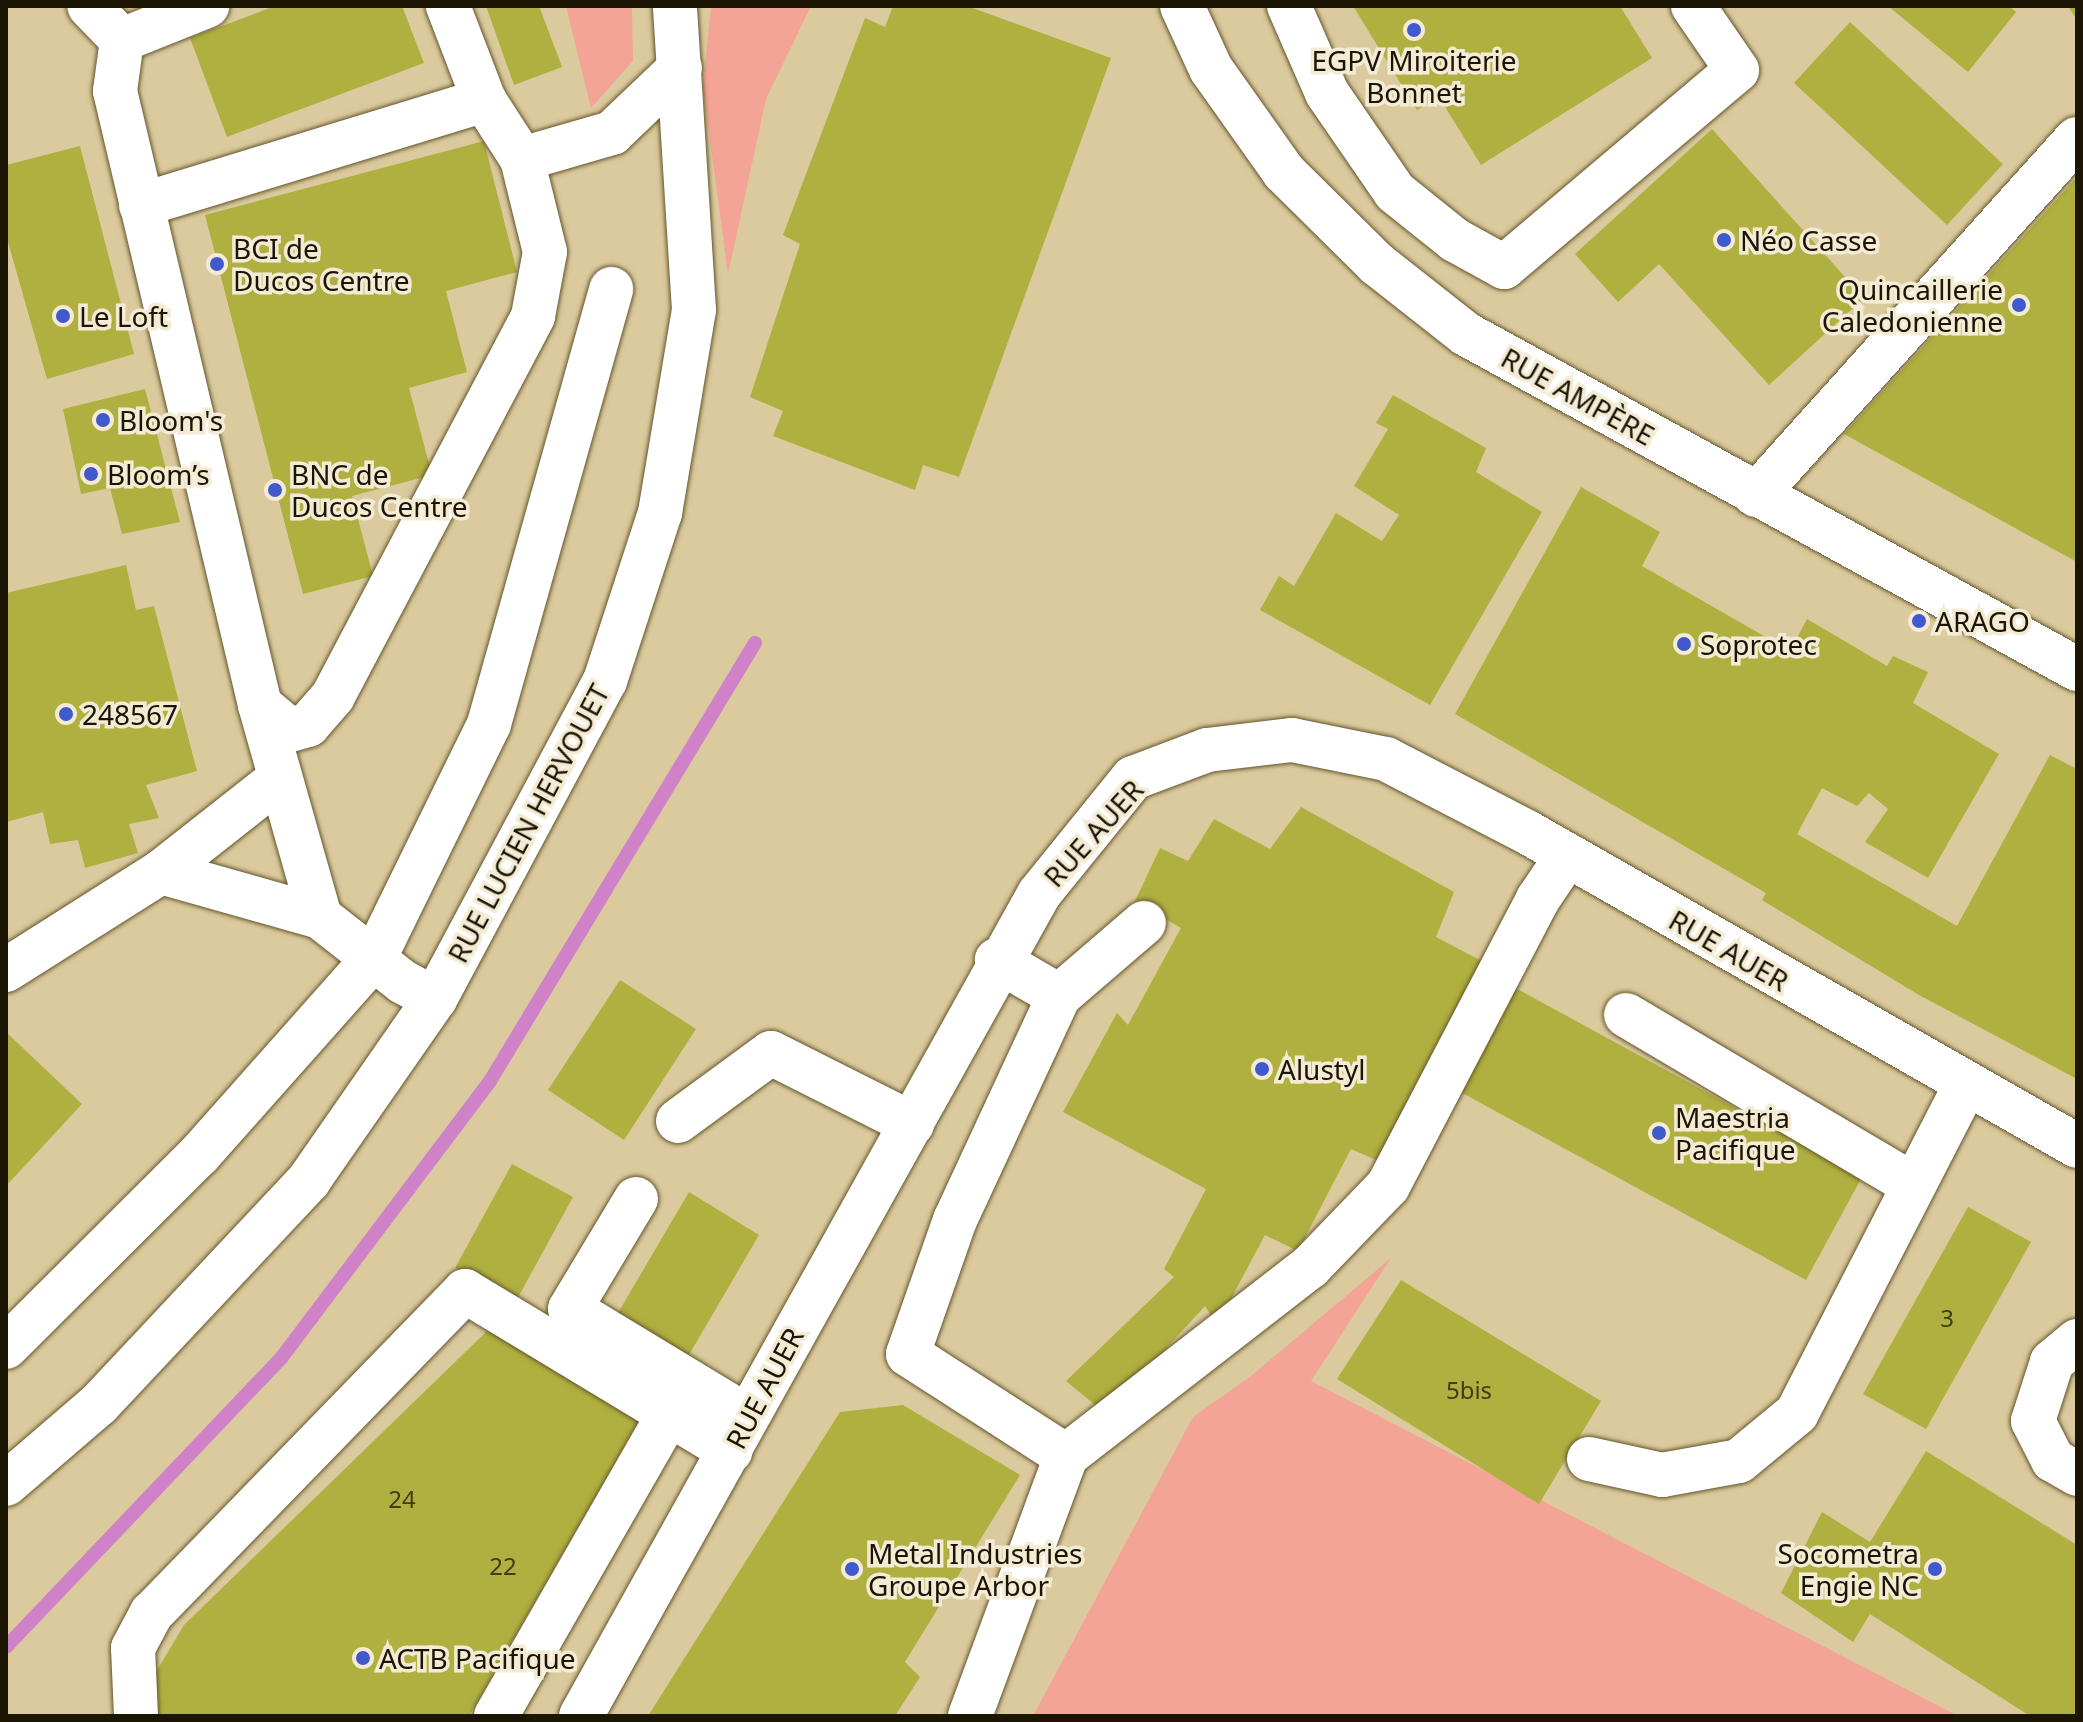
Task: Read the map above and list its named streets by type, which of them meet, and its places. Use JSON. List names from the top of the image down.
{
  "streets": {
    "main road": ["RUE AMPÈRE", "RUE LUCIEN HERVOUET", "RUE AUER"]
  },
  "places": [
    "EGPV Miroiterie Bonnet",
    "Néo Casse",
    "BCI de Ducos Centre",
    "Quincaillerie Caledonienne",
    "Le Loft",
    "Bloom's",
    "Bloom’s",
    "BNC de Ducos Centre",
    "ARAGO",
    "Soprotec",
    "248567",
    "Alustyl",
    "Maestria Pacifique",
    "Metal Industries Groupe Arbor",
    "Socometra Engie NC",
    "ACTB Pacifique"
  ],
  "house_numbers": [
    "3",
    "5bis",
    "24",
    "22"
  ]
}
